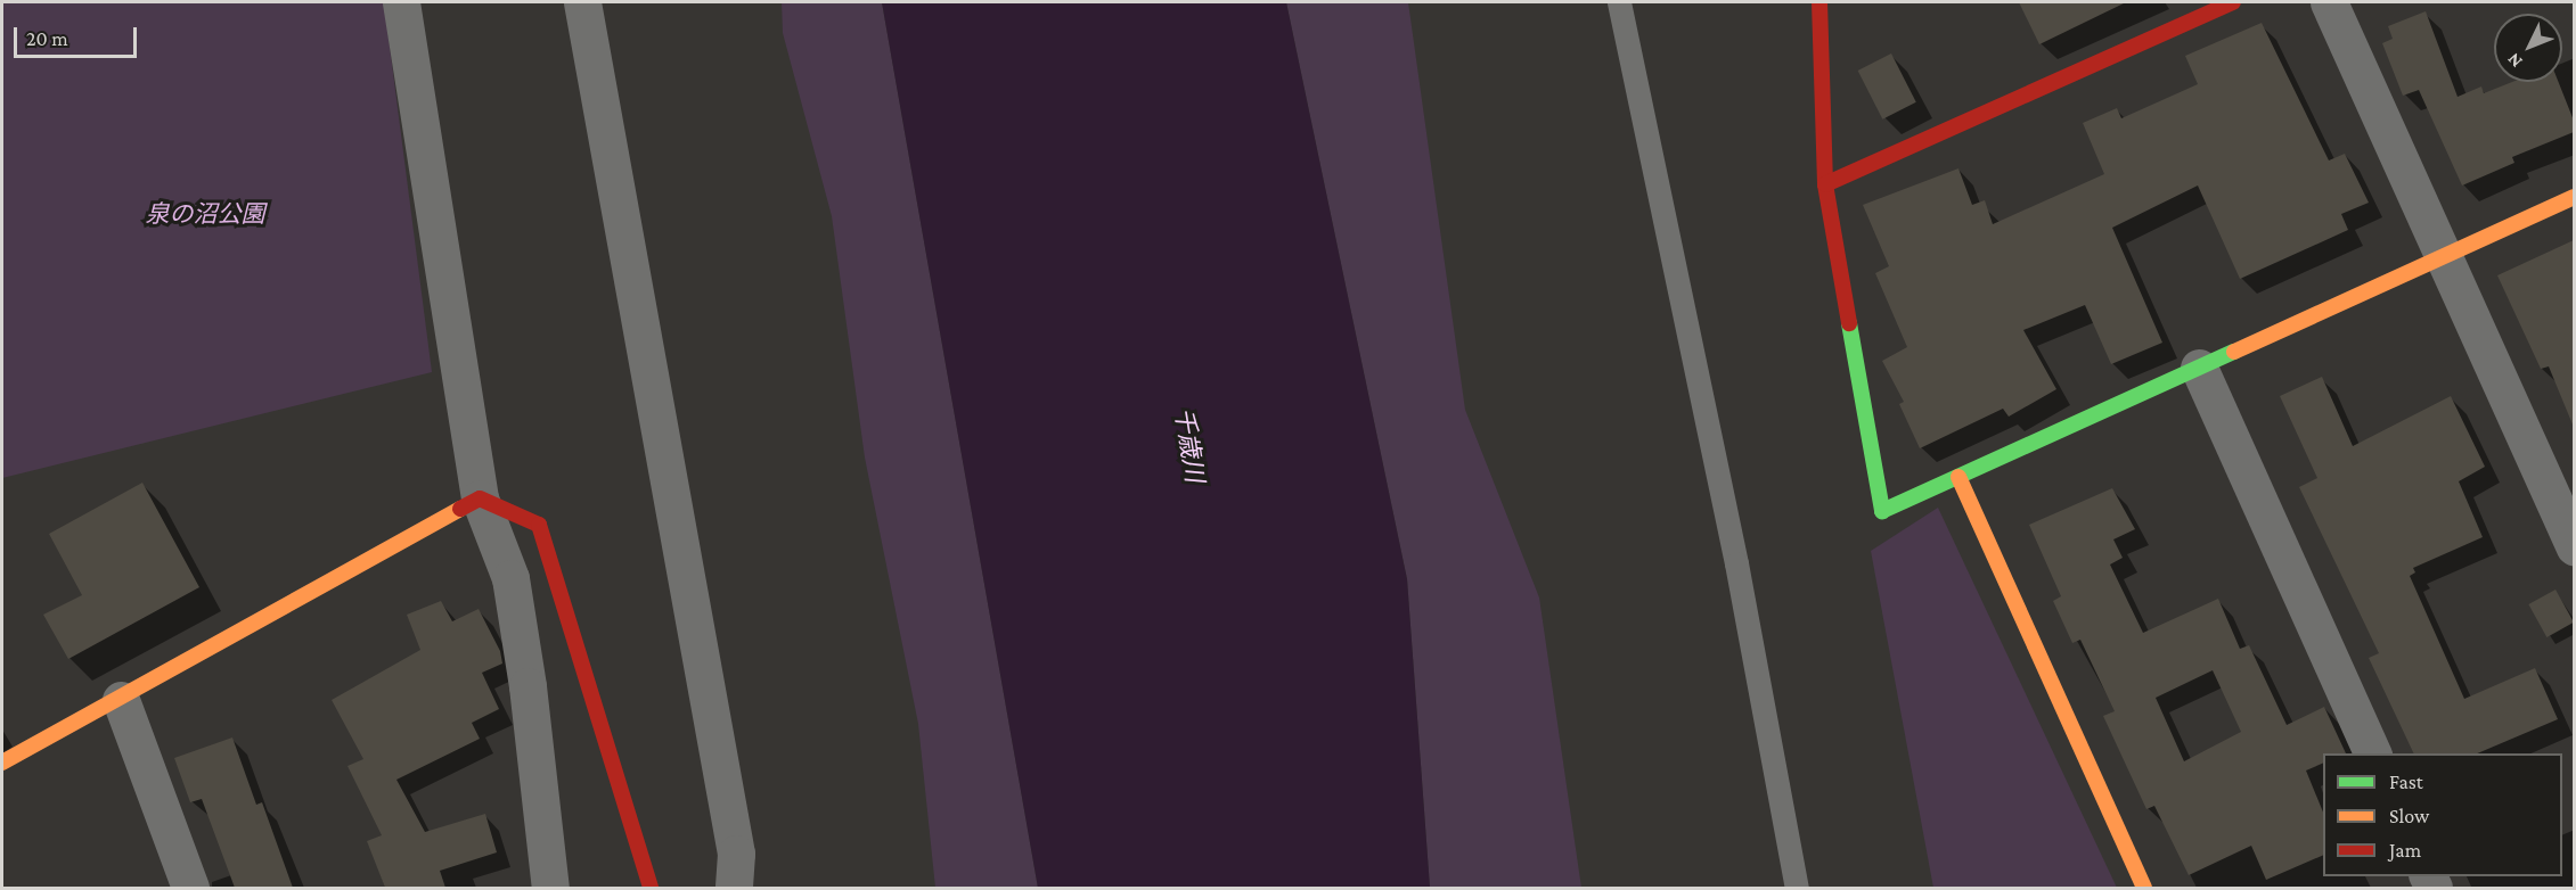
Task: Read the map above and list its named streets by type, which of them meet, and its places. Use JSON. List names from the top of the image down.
{
  "water": ["千歳川"],
  "parks": ["泉の沼公園"],
  "legend": ["Fast", "Slow", "Jam"],
  "scale_bar": "20 m",
  "north": "bottom left"
}
